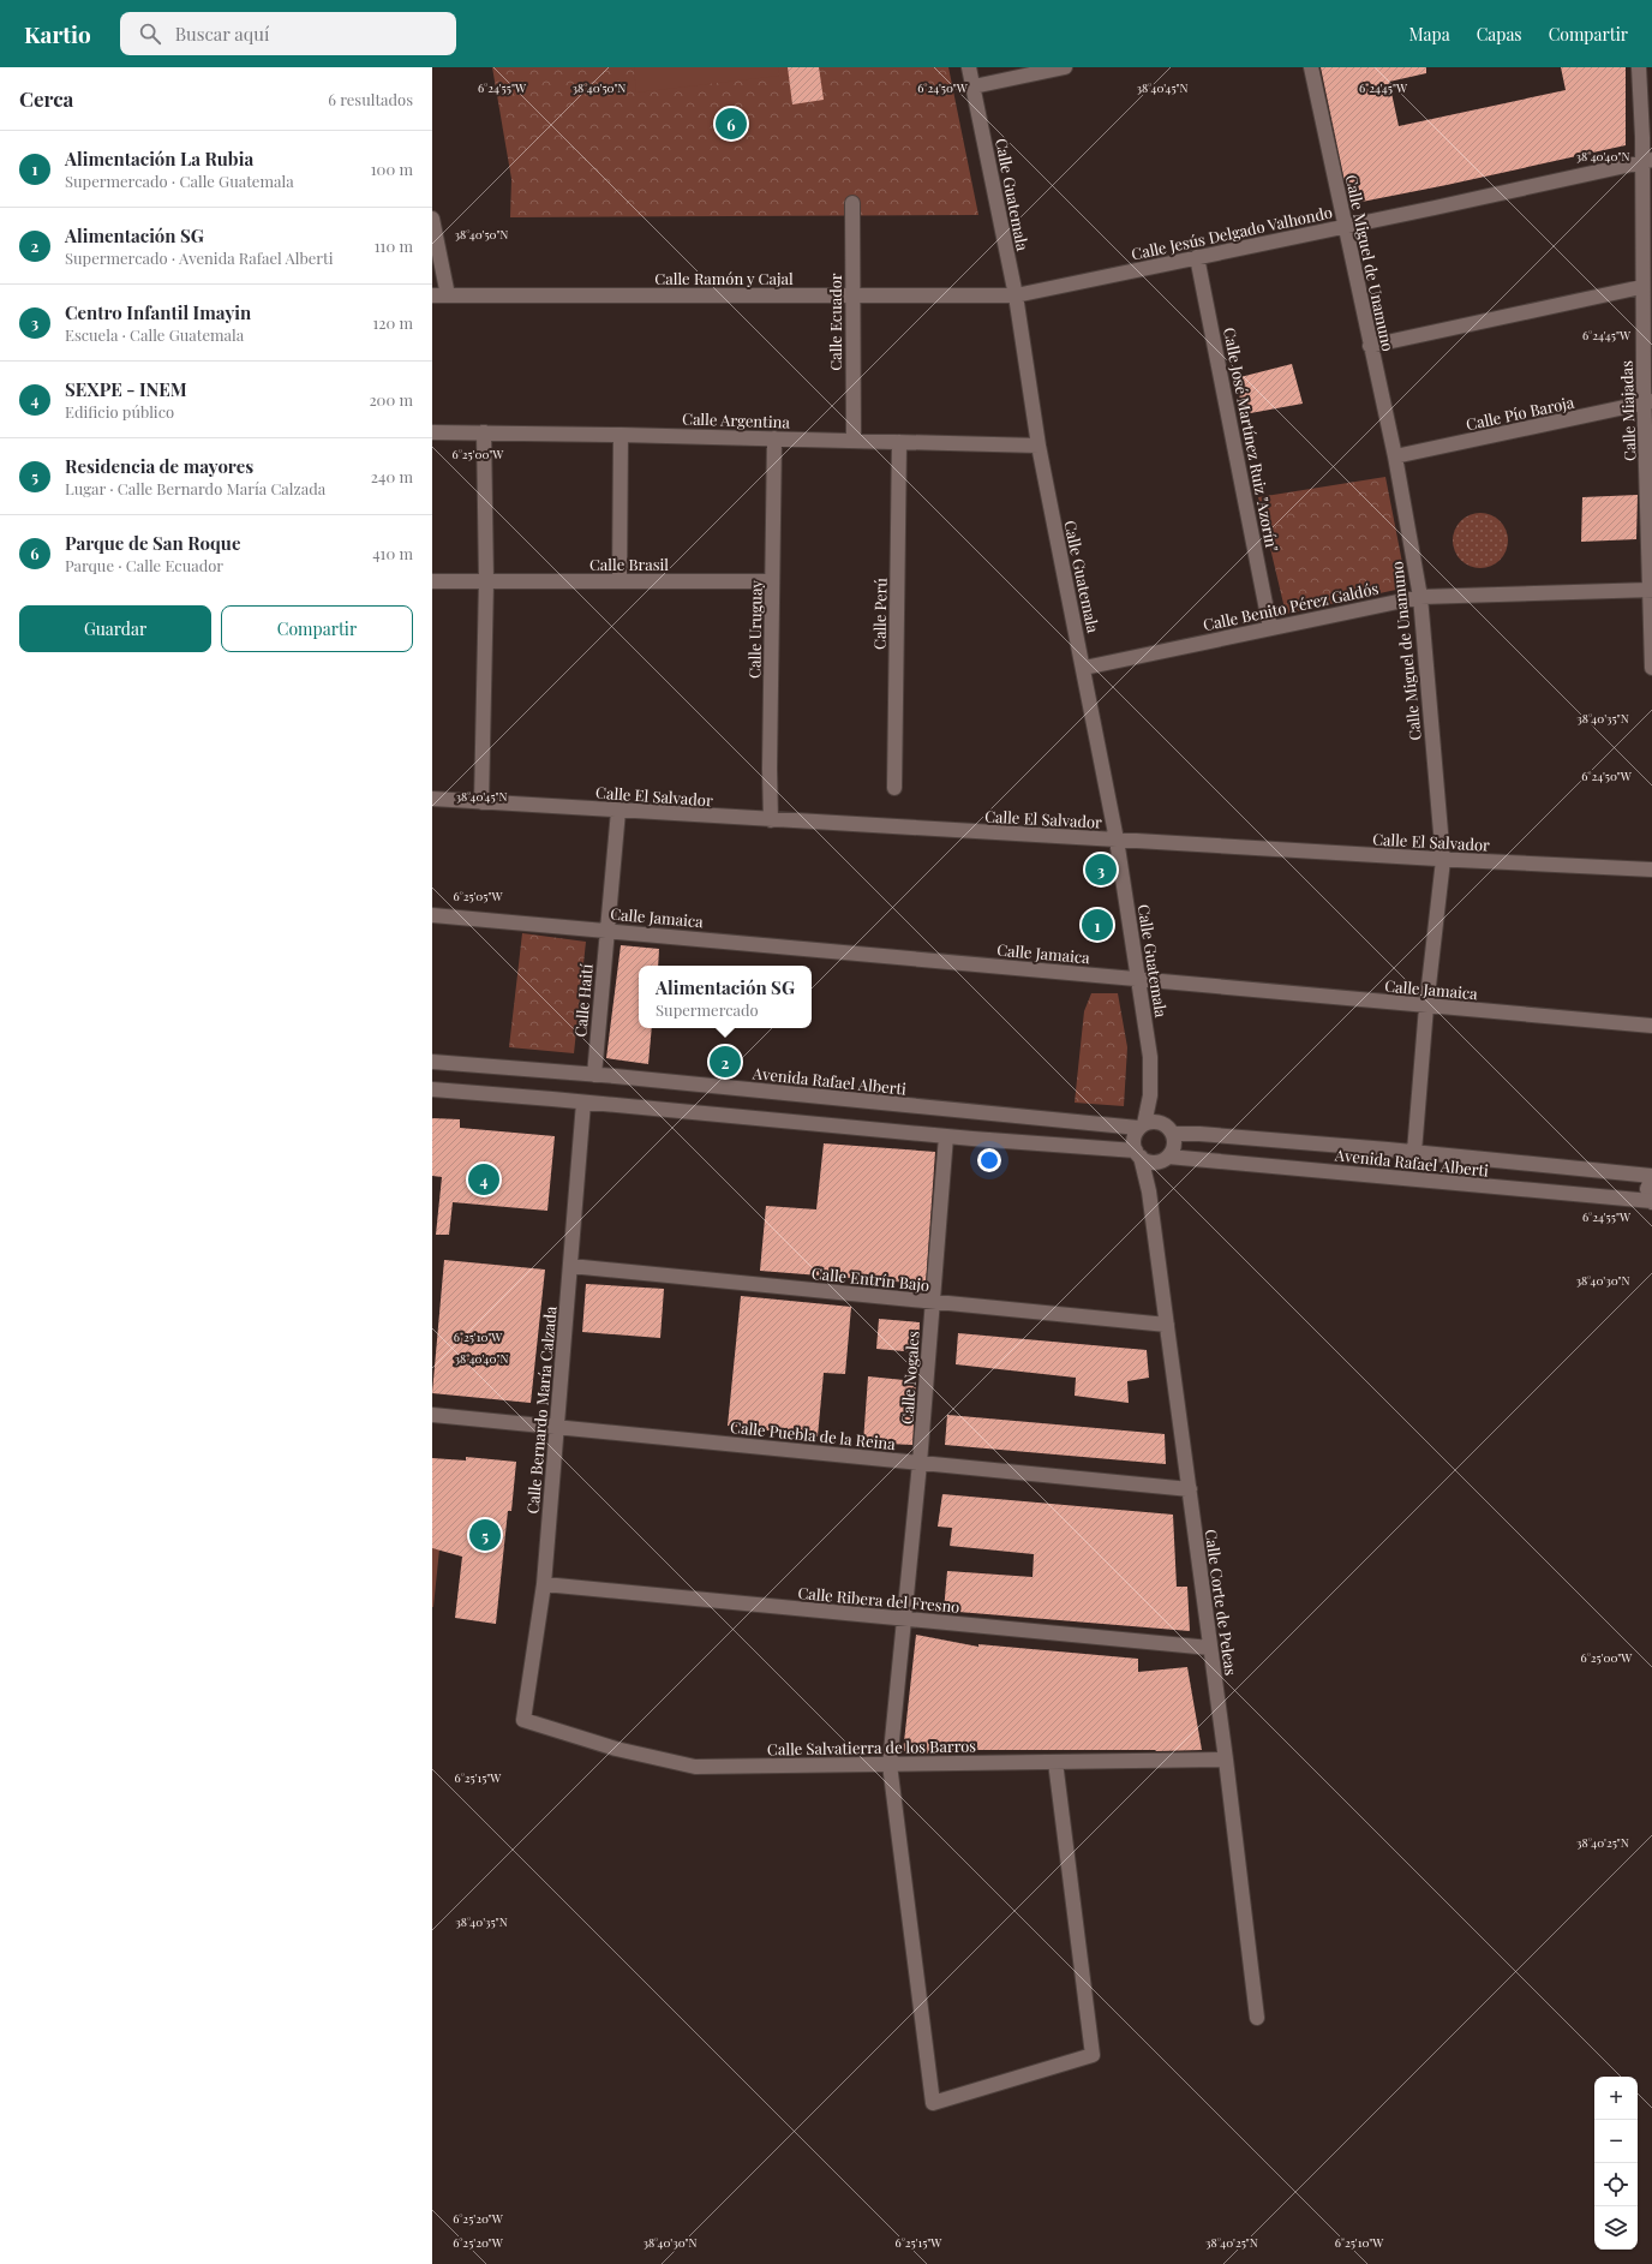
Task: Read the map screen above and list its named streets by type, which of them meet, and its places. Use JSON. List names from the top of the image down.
{
  "streets": {
    "street": [
      "Calle Guatemala",
      "Calle Jesús Delgado Valhondo",
      "Calle Miguel de Unamuno",
      "Calle Ramón y Cajal",
      "Calle Ecuador",
      "Calle Miajadas",
      "Calle Pío Baroja",
      "Calle Argentina",
      "Calle José Martínez Ruiz \"Azorín\"",
      "Calle Brasil",
      "Calle Benito Pérez Galdós",
      "Calle Perú",
      "Calle Uruguay",
      "Calle El Salvador",
      "Calle Jamaica",
      "Calle Haití",
      "Avenida Rafael Alberti",
      "Calle Entrín Bajo",
      "Calle Nogales",
      "Calle Bernardo María Calzada",
      "Calle Puebla de la Reina",
      "Calle Ribera del Fresno",
      "Calle Corte de Peleas",
      "Calle Salvatierra de los Barros"
    ]
  },
  "crossings": [
    ["Calle Guatemala", "Calle Jesús Delgado Valhondo"],
    ["Calle Guatemala", "Calle Ramón y Cajal"],
    ["Calle Guatemala", "Calle Argentina"],
    ["Calle Guatemala", "Calle Benito Pérez Galdós"],
    ["Calle Guatemala", "Calle El Salvador"],
    ["Calle Guatemala", "Calle Jamaica"],
    ["Calle Guatemala", "Avenida Rafael Alberti"],
    ["Calle Guatemala", "Calle Corte de Peleas"],
    ["Calle Jesús Delgado Valhondo", "Calle Miguel de Unamuno"],
    ["Calle Jesús Delgado Valhondo", "Calle Ramón y Cajal"],
    ["Calle Jesús Delgado Valhondo", "Calle Miajadas"],
    ["Calle Jesús Delgado Valhondo", "Calle José Martínez Ruiz \"Azorín\""],
    ["Calle Miguel de Unamuno", "Calle Pío Baroja"],
    ["Calle Miguel de Unamuno", "Calle Benito Pérez Galdós"],
    ["Calle Miguel de Unamuno", "Calle El Salvador"],
    ["Calle Miguel de Unamuno", "Calle Jamaica"],
    ["Calle Miguel de Unamuno", "Avenida Rafael Alberti"],
    ["Calle Ramón y Cajal", "Calle Ecuador"],
    ["Calle Ecuador", "Calle Argentina"],
    ["Calle Miajadas", "Calle Pío Baroja"],
    ["Calle Miajadas", "Calle Benito Pérez Galdós"],
    ["Calle Argentina", "Calle Perú"],
    ["Calle Argentina", "Calle Uruguay"],
    ["Calle José Martínez Ruiz \"Azorín\"", "Calle Benito Pérez Galdós"],
    ["Calle Brasil", "Calle Uruguay"],
    ["Calle Uruguay", "Calle El Salvador"],
    ["Calle El Salvador", "Calle Haití"],
    ["Calle Jamaica", "Calle Haití"],
    ["Calle Haití", "Avenida Rafael Alberti"],
    ["Avenida Rafael Alberti", "Calle Corte de Peleas"],
    ["Calle Entrín Bajo", "Calle Nogales"],
    ["Calle Entrín Bajo", "Calle Bernardo María Calzada"],
    ["Calle Entrín Bajo", "Calle Corte de Peleas"],
    ["Calle Nogales", "Calle Puebla de la Reina"],
    ["Calle Nogales", "Calle Ribera del Fresno"],
    ["Calle Nogales", "Calle Salvatierra de los Barros"],
    ["Calle Bernardo María Calzada", "Calle Puebla de la Reina"],
    ["Calle Bernardo María Calzada", "Calle Ribera del Fresno"],
    ["Calle Bernardo María Calzada", "Calle Salvatierra de los Barros"],
    ["Calle Puebla de la Reina", "Calle Corte de Peleas"],
    ["Calle Ribera del Fresno", "Calle Corte de Peleas"],
    ["Calle Corte de Peleas", "Calle Salvatierra de los Barros"]
  ],
  "page": {
    "header": "Kartio",
    "search": "Buscar aquí",
    "nav": ["Mapa", "Capas", "Compartir"],
    "heading": ["Cerca", "6 resultados"],
    "pins": [
      "6",
      "3",
      "1",
      "2",
      "4",
      "5"
    ],
    "list": [
      {
        "mark": "1",
        "name": "Alimentación La Rubia",
        "note": "Supermercado · Calle Guatemala",
        "value": "100 m"
      },
      {
        "mark": "2",
        "name": "Alimentación SG",
        "note": "Supermercado · Avenida Rafael Alberti",
        "value": "110 m"
      },
      {
        "mark": "3",
        "name": "Centro Infantil Imayin",
        "note": "Escuela · Calle Guatemala",
        "value": "120 m"
      },
      {
        "mark": "4",
        "name": "SEXPE - INEM",
        "note": "Edificio público",
        "value": "200 m"
      },
      {
        "mark": "5",
        "name": "Residencia de mayores",
        "note": "Lugar · Calle Bernardo María Calzada",
        "value": "240 m"
      },
      {
        "mark": "6",
        "name": "Parque de San Roque",
        "note": "Parque · Calle Ecuador",
        "value": "410 m"
      }
    ],
    "buttons": ["Guardar", "Compartir"],
    "popup": ["Alimentación SG", "Supermercado"],
    "map_buttons": ["+", "−"]
  },
  "coordinates": [
    "6°24'55\"W",
    "6°24'50\"W",
    "38°40'45\"N",
    "6°24'45\"W",
    "38°40'50\"N",
    "38°40'40\"N",
    "6°25'00\"W",
    "38°40'35\"N",
    "6°25'05\"W",
    "38°40'30\"N",
    "6°25'10\"W",
    "6°25'15\"W",
    "38°40'25\"N",
    "6°25'20\"W"
  ]
}
